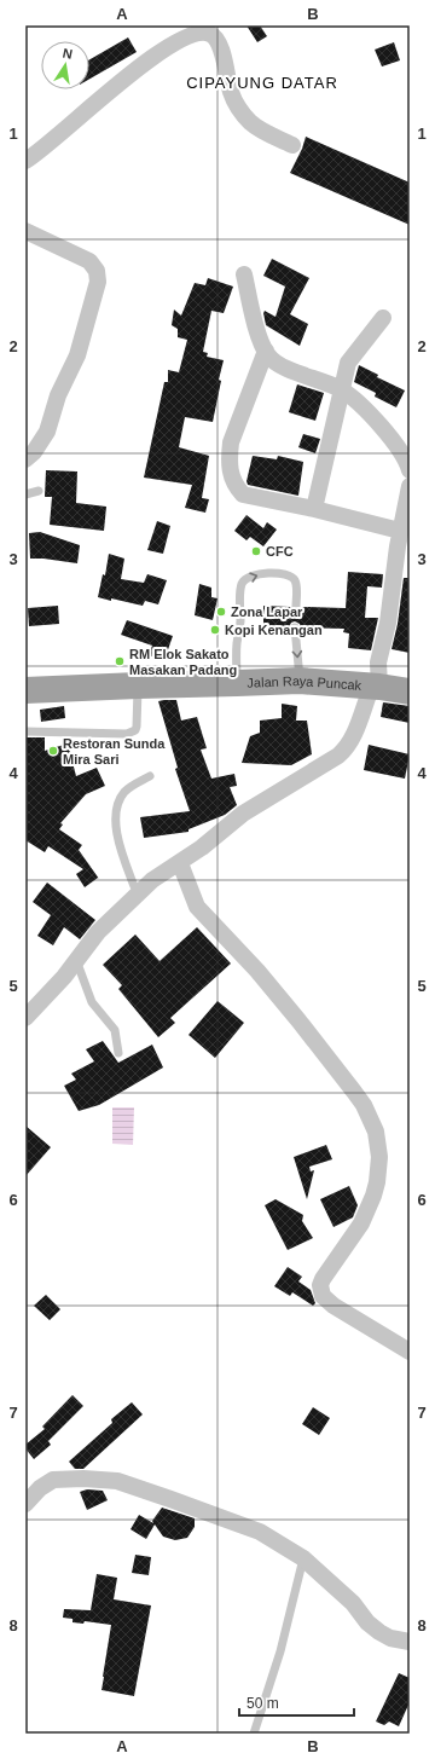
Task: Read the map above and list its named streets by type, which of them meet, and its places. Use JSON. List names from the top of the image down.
{
  "streets": {
    "highway": ["Jalan Raya Puncak"]
  },
  "districts": ["CIPAYUNG DATAR"],
  "places": [
    "CFC",
    "Zona Lapar",
    "Kopi Kenangan",
    "RM Elok Sakato Masakan Padang",
    "Restoran Sunda Mira Sari"
  ],
  "scale_bar": "50 m",
  "north": "top",
  "grid": {
    "columns": ["A", "B"],
    "rows": [
      "1",
      "2",
      "3",
      "4",
      "5",
      "6",
      "7",
      "8"
    ]
  }
}
